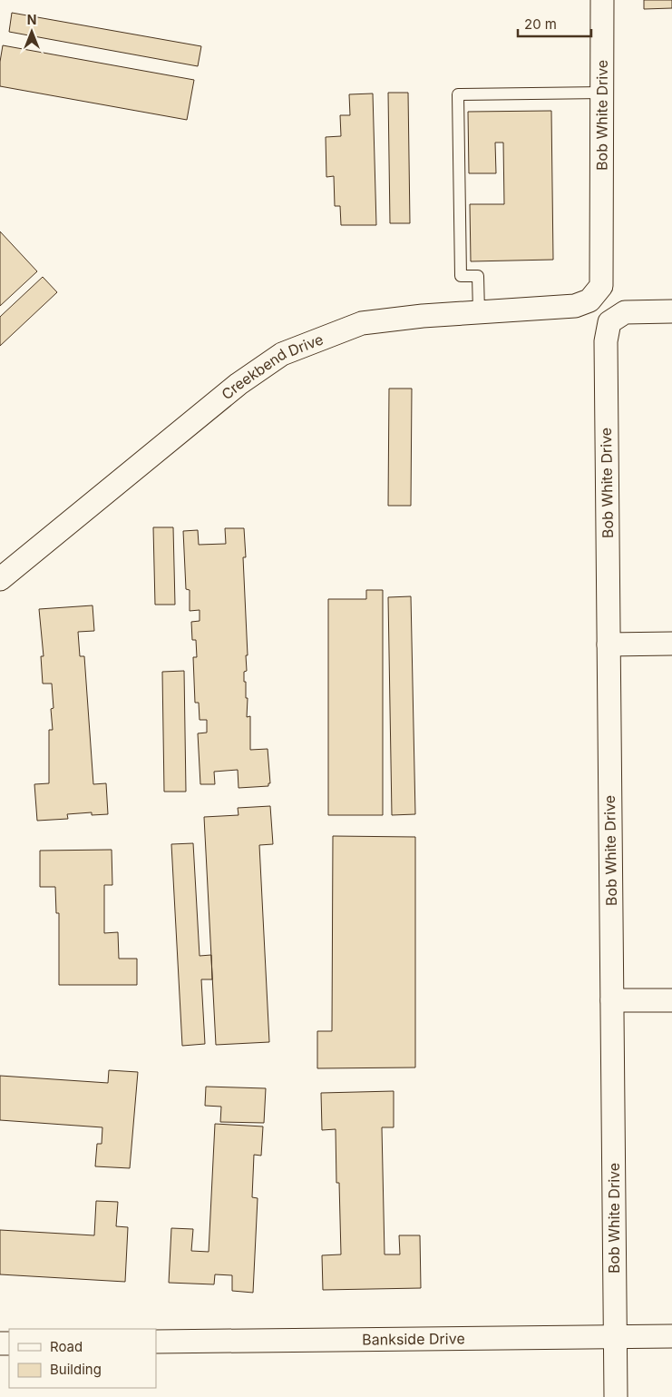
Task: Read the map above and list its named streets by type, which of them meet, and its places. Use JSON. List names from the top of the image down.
{
  "streets": {
    "street": ["Bob White Drive", "Creekbend Drive", "Bankside Drive"]
  },
  "crossings": [
    ["Bob White Drive", "Creekbend Drive"],
    ["Bob White Drive", "Bankside Drive"]
  ],
  "legend": ["Road", "Building"],
  "scale_bar": "20 m",
  "north": "top"
}
